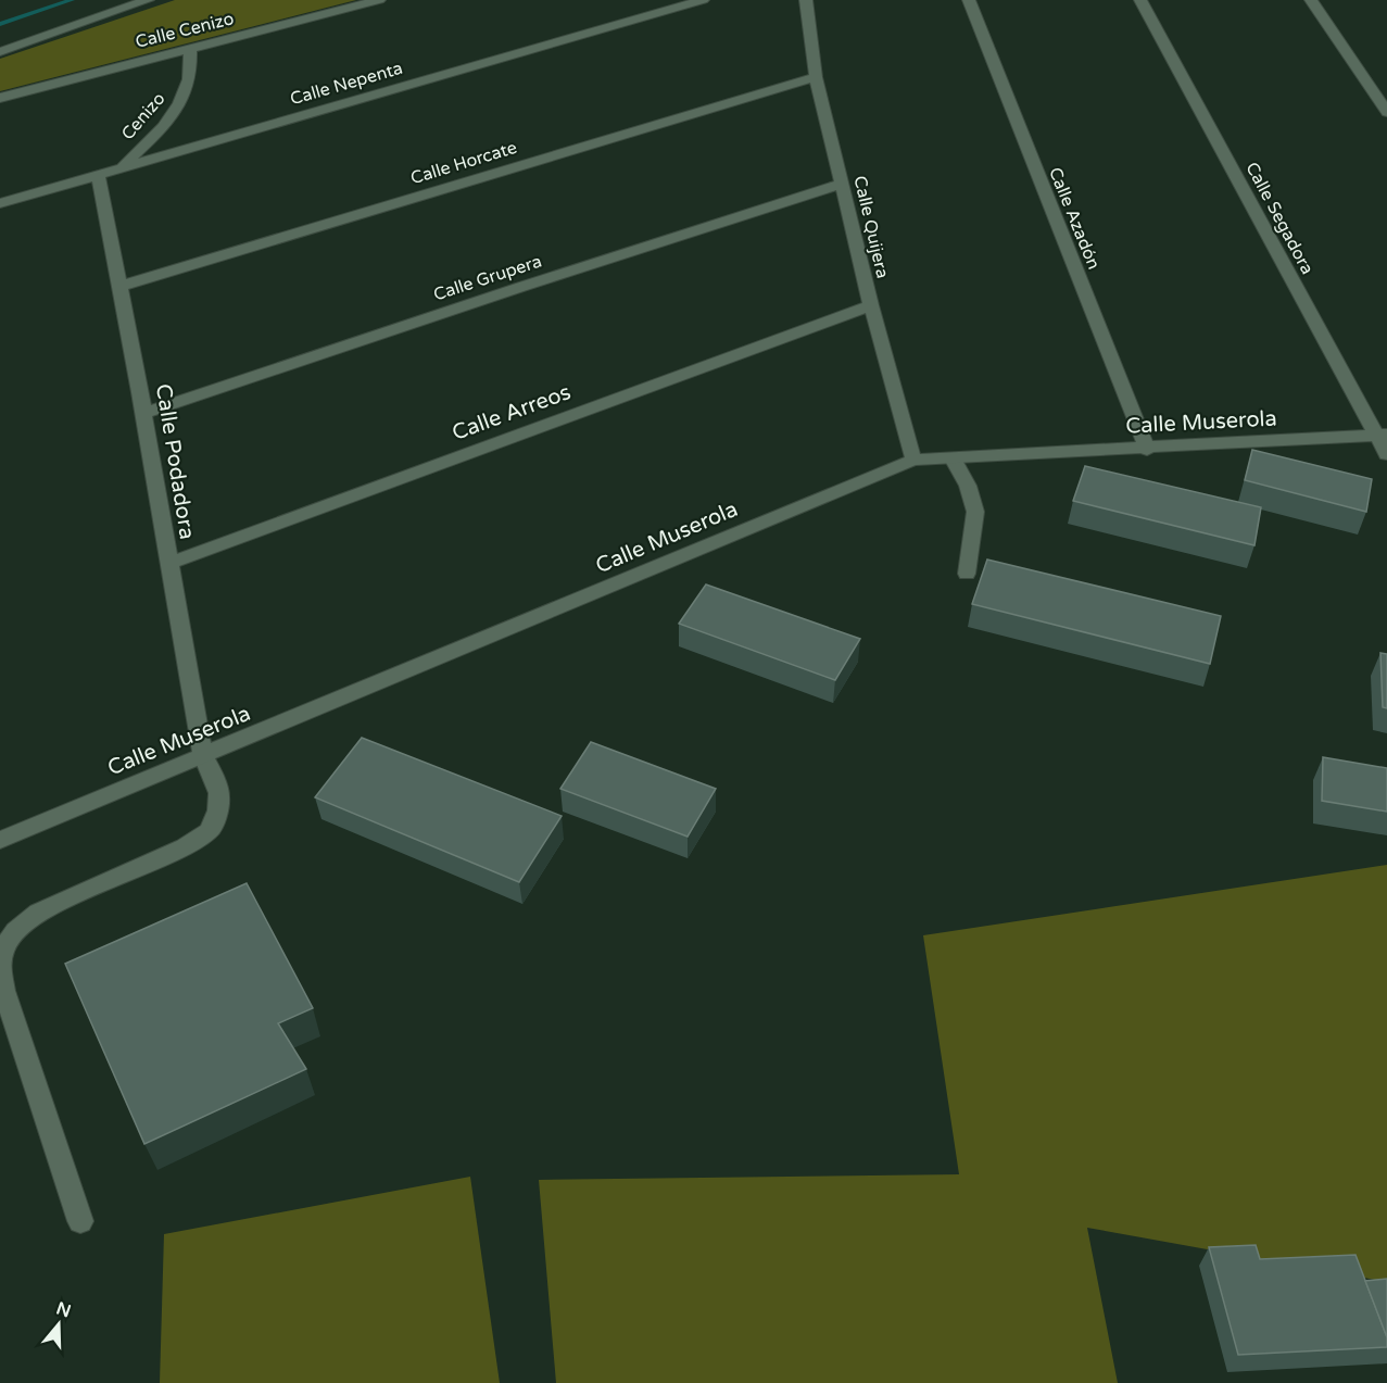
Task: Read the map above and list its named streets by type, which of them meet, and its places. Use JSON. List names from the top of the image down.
{
  "streets": {
    "street": [
      "Calle Cenizo",
      "Calle Nepenta",
      "Cenizo",
      "Calle Horcate",
      "Calle Azadón",
      "Calle Segadora",
      "Calle Quijera",
      "Calle Grupera",
      "Calle Arreos",
      "Calle Muserola",
      "Calle Podadora"
    ]
  },
  "crossings": [
    ["Calle Cenizo", "Cenizo"],
    ["Calle Nepenta", "Cenizo"],
    ["Calle Nepenta", "Calle Podadora"],
    ["Calle Horcate", "Calle Quijera"],
    ["Calle Horcate", "Calle Podadora"],
    ["Calle Azadón", "Calle Muserola"],
    ["Calle Segadora", "Calle Muserola"],
    ["Calle Quijera", "Calle Grupera"],
    ["Calle Quijera", "Calle Arreos"],
    ["Calle Quijera", "Calle Muserola"],
    ["Calle Grupera", "Calle Podadora"],
    ["Calle Arreos", "Calle Podadora"],
    ["Calle Muserola", "Calle Podadora"]
  ],
  "north": "top"
}
